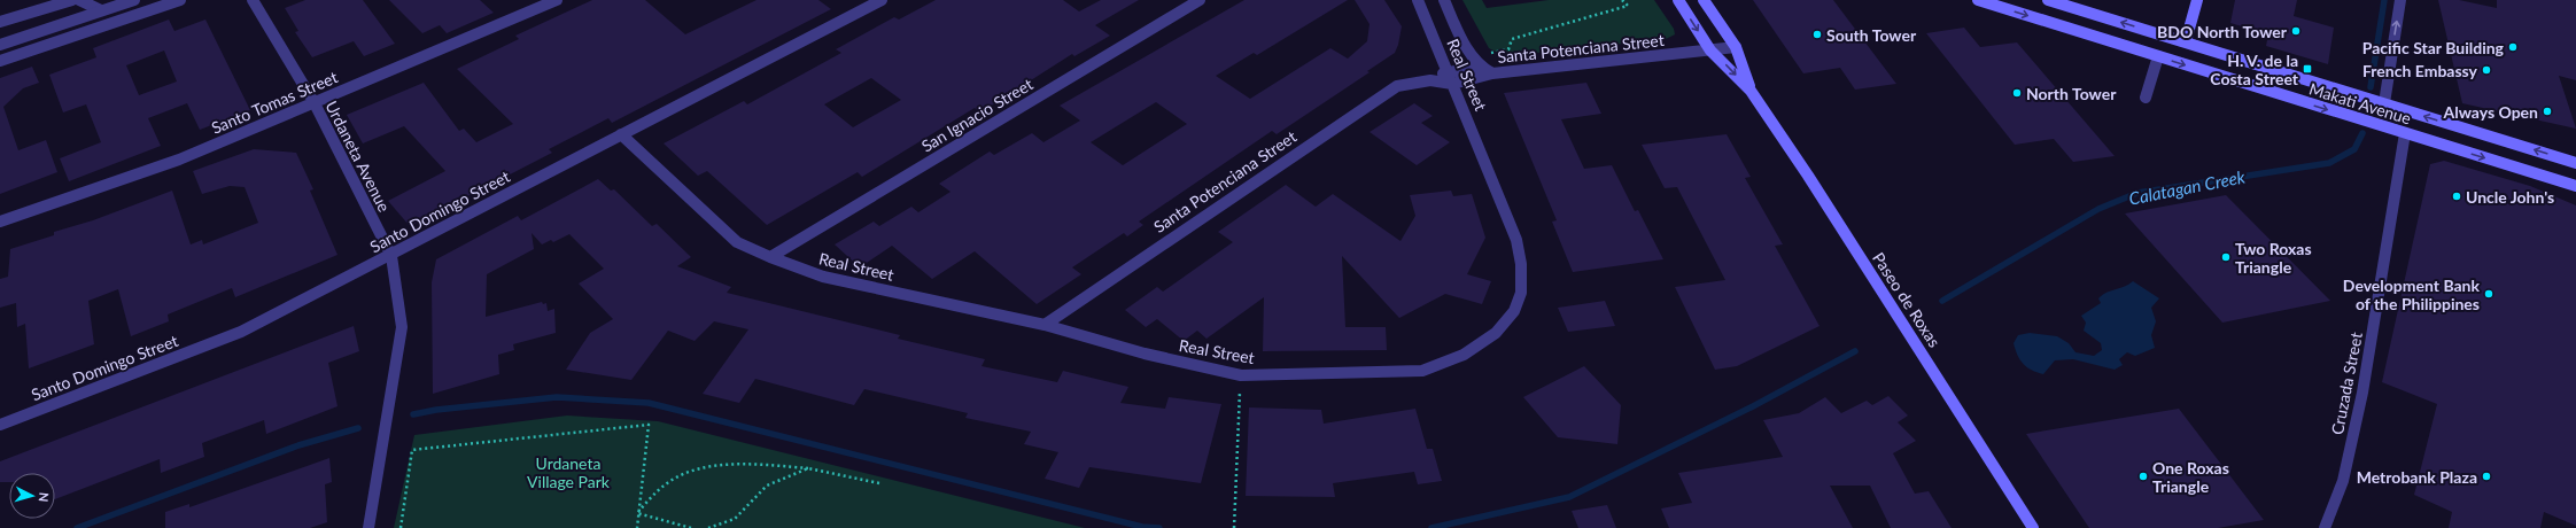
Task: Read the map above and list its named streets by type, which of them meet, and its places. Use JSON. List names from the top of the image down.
{
  "streets": {
    "main road": ["Makati Avenue", "Paseo de Roxas"],
    "street": [
      "Santa Potenciana Street",
      "Real Street",
      "Santo Tomas Street",
      "San Ignacio Street",
      "Urdaneta Avenue",
      "Santo Domingo Street",
      "Cruzada Street"
    ]
  },
  "crossings": [
    ["Santa Potenciana Street", "Real Street"],
    ["Santa Potenciana Street", "Paseo de Roxas"],
    ["Real Street", "San Ignacio Street"],
    ["Real Street", "Santo Domingo Street"],
    ["Santo Tomas Street", "Urdaneta Avenue"],
    ["Makati Avenue", "Cruzada Street"],
    ["Urdaneta Avenue", "Santo Domingo Street"]
  ],
  "water": ["Calatagan Creek"],
  "parks": ["Urdaneta Village Park"],
  "places": {
    "other": [
      "BDO North Tower",
      "South Tower",
      "Pacific Star Building",
      "French Embassy",
      "North Tower",
      "Always Open",
      "Uncle John's",
      "Two Roxas Triangle",
      "Development Bank of the Philippines",
      "One Roxas Triangle",
      "Metrobank Plaza"
    ],
    "transit": ["H. V. de la Costa Street"]
  },
  "north": "right"
}
